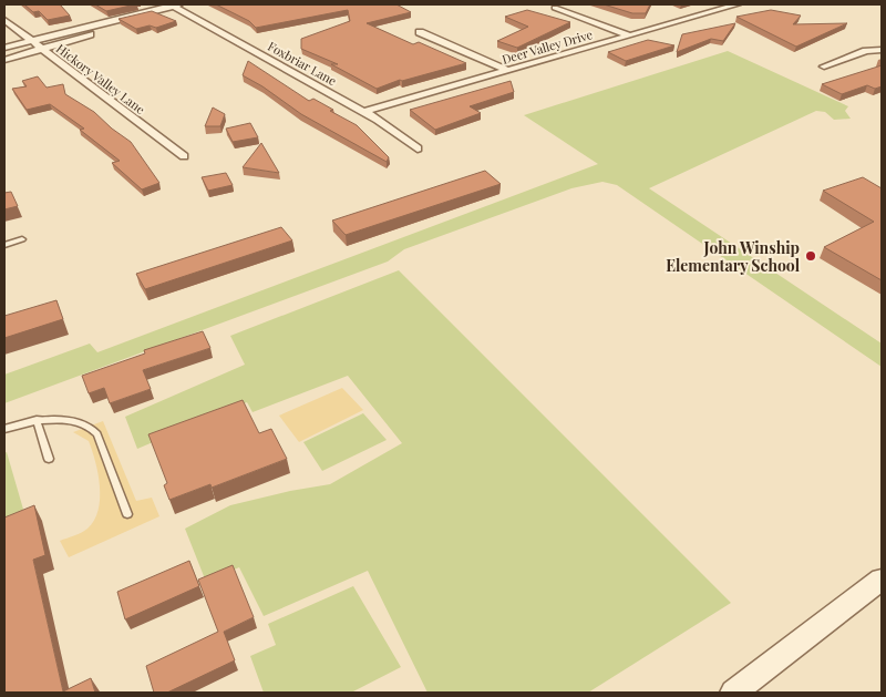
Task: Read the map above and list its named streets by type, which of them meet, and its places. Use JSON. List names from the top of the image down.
{
  "streets": {
    "street": ["Deer Valley Drive", "Foxbriar Lane", "Hickory Valley Lane"]
  },
  "crossings": [
    ["Deer Valley Drive", "Foxbriar Lane"]
  ],
  "places": ["John Winship Elementary School"]
}
